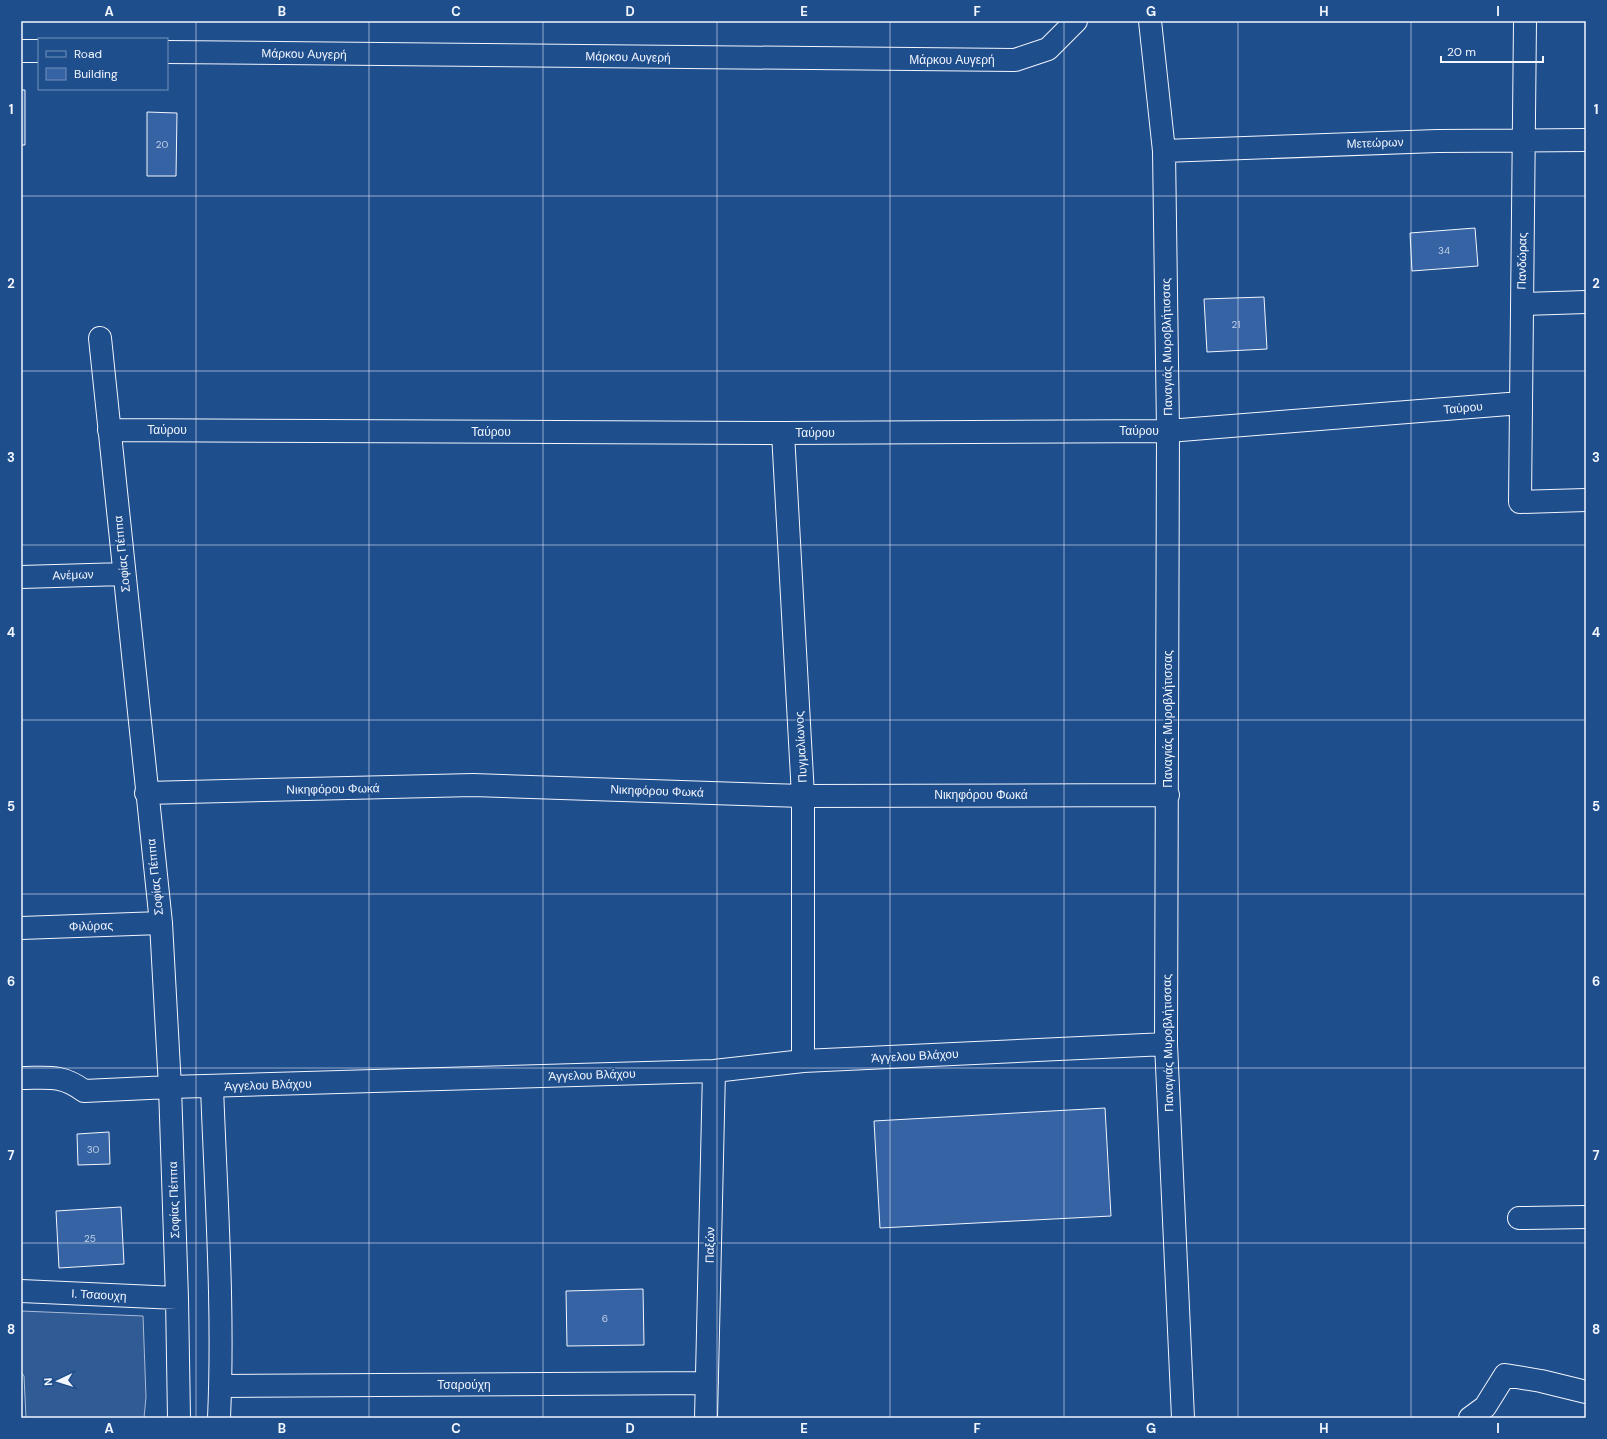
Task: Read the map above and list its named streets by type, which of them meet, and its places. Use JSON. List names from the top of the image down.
{
  "streets": {
    "street": [
      "Μάρκου Αυγερή",
      "Μετεώρων",
      "Πανδώρας",
      "Παναγιάς Μυροβλήτισσας",
      "Ταύρου",
      "Σοφίας Πέππα",
      "Ανέμων",
      "Πυγμαλίωνος",
      "Νικηφόρου Φωκά",
      "Φιλύρας",
      "Άγγελου Βλάχου",
      "Παξών",
      "Ι. Τσαουχη",
      "Τσαρούχη"
    ]
  },
  "crossings": [
    ["Μετεώρων", "Πανδώρας"],
    ["Μετεώρων", "Παναγιάς Μυροβλήτισσας"],
    ["Πανδώρας", "Ταύρου"],
    ["Παναγιάς Μυροβλήτισσας", "Ταύρου"],
    ["Παναγιάς Μυροβλήτισσας", "Νικηφόρου Φωκά"],
    ["Παναγιάς Μυροβλήτισσας", "Άγγελου Βλάχου"],
    ["Ταύρου", "Σοφίας Πέππα"],
    ["Ταύρου", "Πυγμαλίωνος"],
    ["Σοφίας Πέππα", "Ανέμων"],
    ["Σοφίας Πέππα", "Νικηφόρου Φωκά"],
    ["Σοφίας Πέππα", "Φιλύρας"],
    ["Σοφίας Πέππα", "Άγγελου Βλάχου"],
    ["Σοφίας Πέππα", "Ι. Τσαουχη"],
    ["Πυγμαλίωνος", "Νικηφόρου Φωκά"],
    ["Πυγμαλίωνος", "Άγγελου Βλάχου"],
    ["Άγγελου Βλάχου", "Παξών"],
    ["Παξών", "Τσαρούχη"]
  ],
  "house_numbers": [
    "20",
    "34",
    "21",
    "30",
    "25",
    "6"
  ],
  "legend": ["Road", "Building"],
  "scale_bar": "20 m",
  "north": "left",
  "grid": {
    "columns": [
      "A",
      "B",
      "C",
      "D",
      "E",
      "F",
      "G",
      "H",
      "I"
    ],
    "rows": [
      "1",
      "2",
      "3",
      "4",
      "5",
      "6",
      "7",
      "8"
    ]
  }
}
